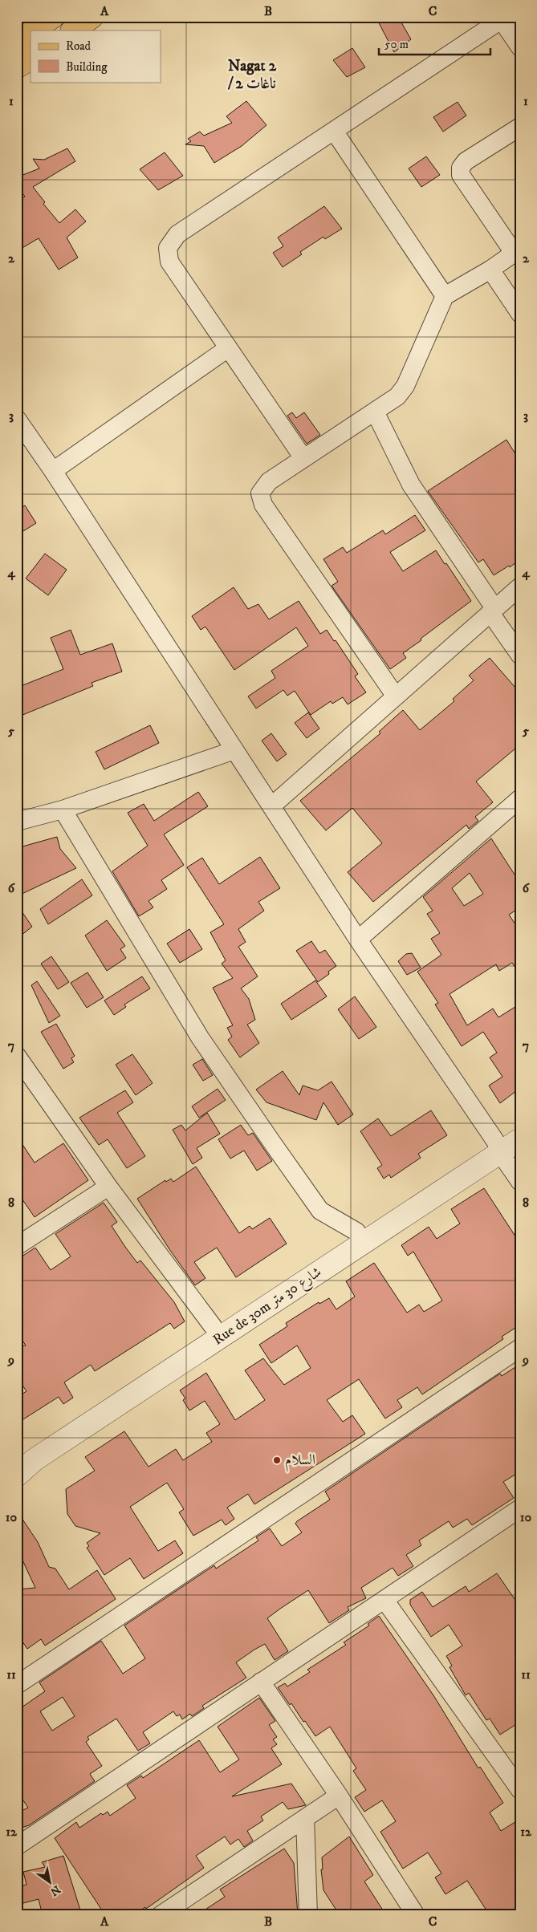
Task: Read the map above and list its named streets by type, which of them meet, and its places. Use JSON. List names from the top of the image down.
{
  "streets": {
    "street": ["Rue de 30m شارع 30 متر"]
  },
  "districts": ["Nagat 2 / ناغات 2"],
  "places": ["السلام"],
  "legend": ["Road", "Building"],
  "scale_bar": "50 m",
  "north": "bottom right",
  "grid": {
    "columns": ["A", "B", "C"],
    "rows": [
      "1",
      "2",
      "3",
      "4",
      "5",
      "6",
      "7",
      "8",
      "9",
      "10",
      "11",
      "12"
    ]
  }
}
